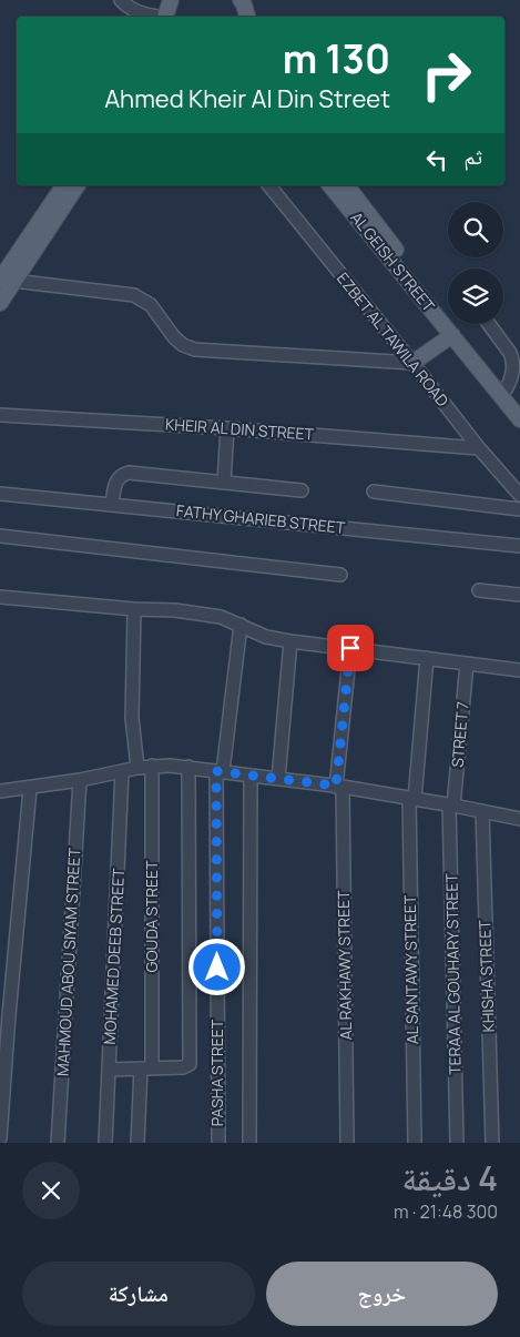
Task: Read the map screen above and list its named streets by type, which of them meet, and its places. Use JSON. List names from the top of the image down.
{
  "streets": {
    "main road": ["AL GEISH STREET"],
    "street": [
      "EZBET AL TAWILA ROAD",
      "KHEIR AL DIN STREET",
      "FATHY GHARIEB STREET",
      "STREET 7",
      "GOUDA STREET",
      "MOHAMED DEEB STREET",
      "MAHMOUD ABOU SIYAM STREET",
      "AL RAKHAWY STREET",
      "AL SANTAWY STREET",
      "TERAA AL GOUHARY STREET",
      "KHISHA STREET",
      "PASHA STREET"
    ]
  },
  "crossings": [
    ["EZBET AL TAWILA ROAD", "KHEIR AL DIN STREET"],
    ["STREET 7", "TERAA AL GOUHARY STREET"]
  ],
  "page": {
    "turn": ["130 m", "Ahmed Kheir Al Din Street"],
    "then": "ثم",
    "heading": ["4 دقيقة", "300 m · 21:48"],
    "buttons": ["خروج", "مشاركة"]
  }
}
